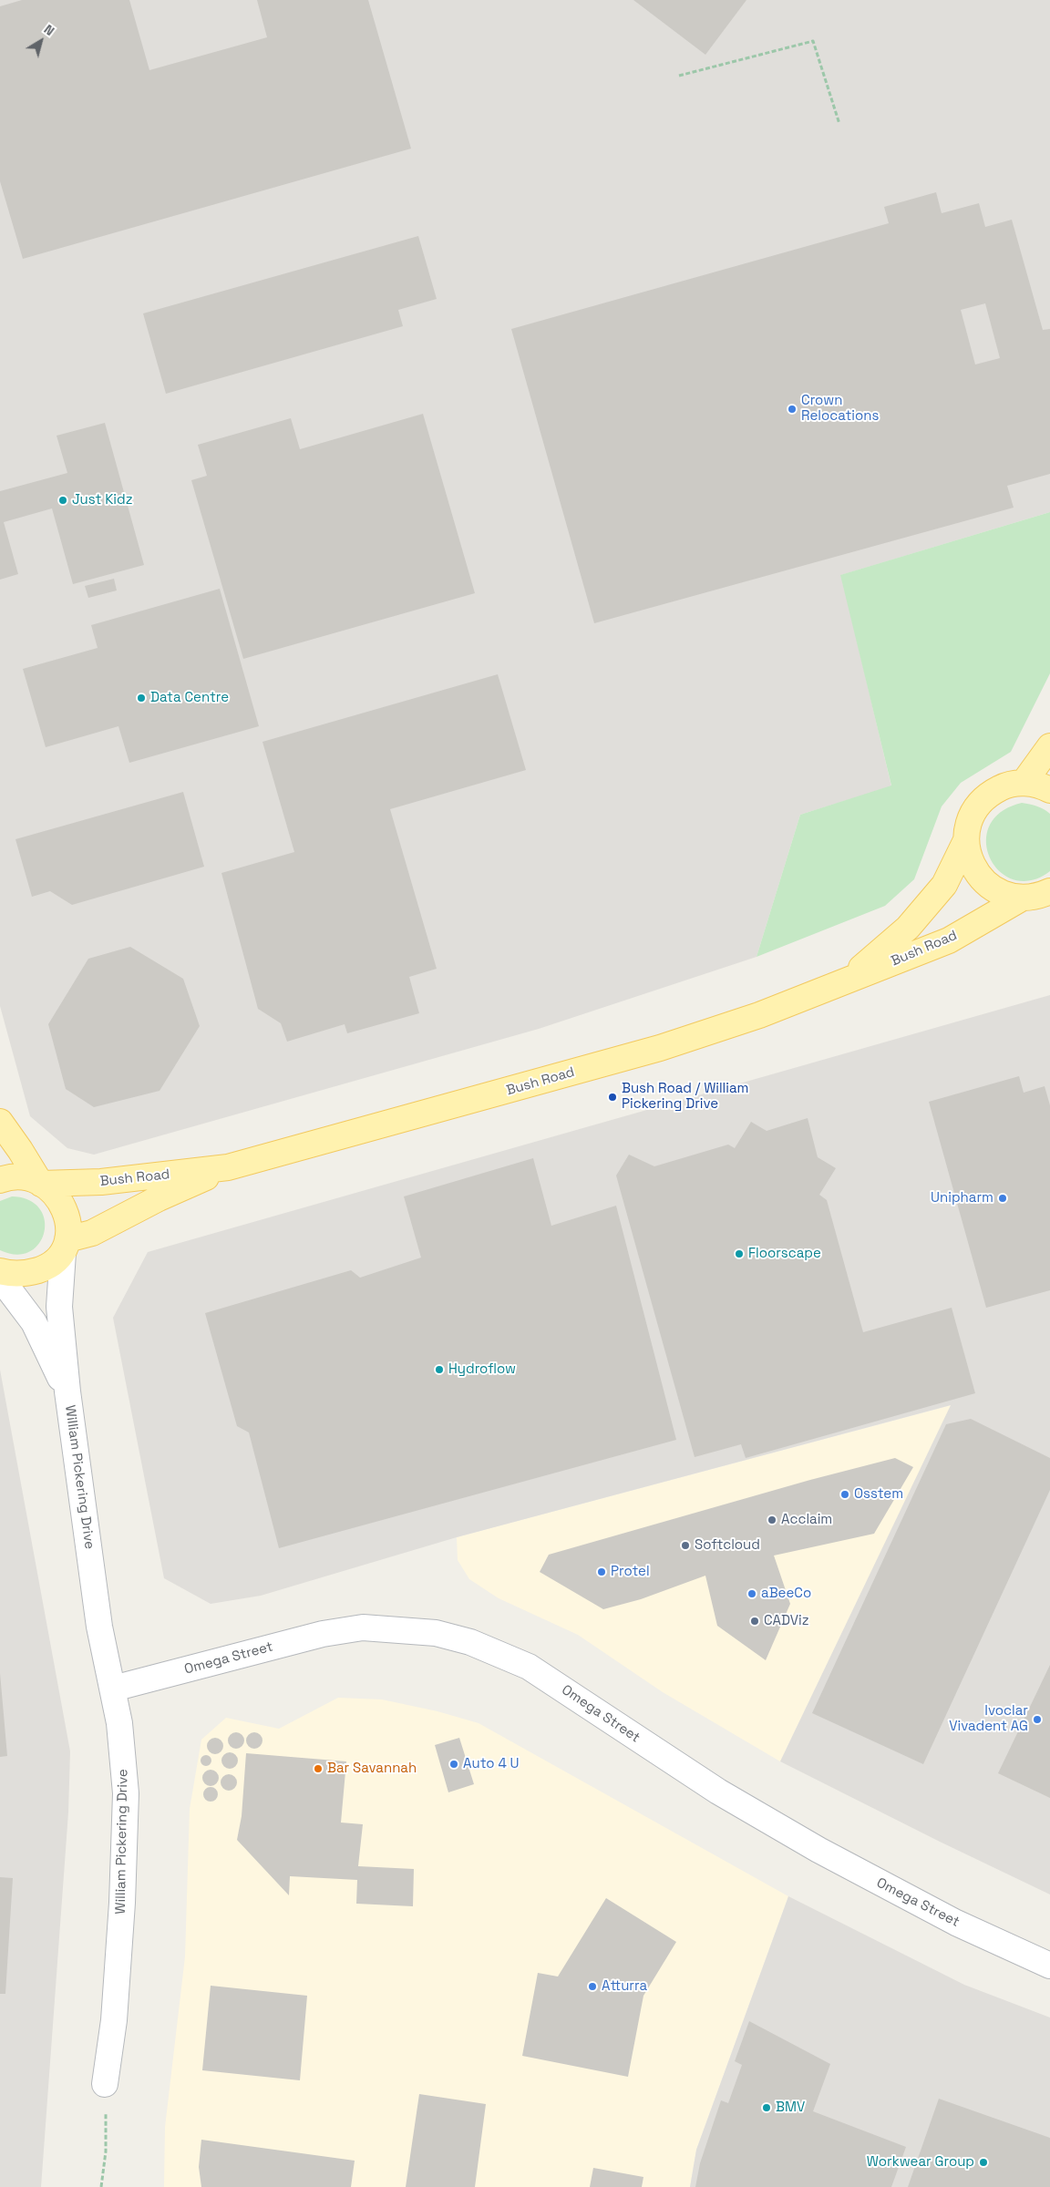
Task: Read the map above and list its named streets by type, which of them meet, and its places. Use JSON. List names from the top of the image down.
{
  "streets": {
    "main road": ["Bush Road"],
    "street": ["William Pickering Drive", "Omega Street"]
  },
  "crossings": [
    ["Bush Road", "William Pickering Drive"],
    ["William Pickering Drive", "Omega Street"]
  ],
  "places": [
    "Crown Relocations",
    "Just Kidz",
    "Data Centre",
    "Bush Road / William Pickering Drive",
    "Unipharm",
    "Floorscape",
    "Hydroflow",
    "Osstem",
    "Acclaim",
    "Softcloud",
    "Protel",
    "aBeeCo",
    "CADViz",
    "Ivoclar Vivadent AG",
    "Auto 4 U",
    "Bar Savannah",
    "Atturra",
    "BMV",
    "Workwear Group"
  ],
  "north": "top right"
}
